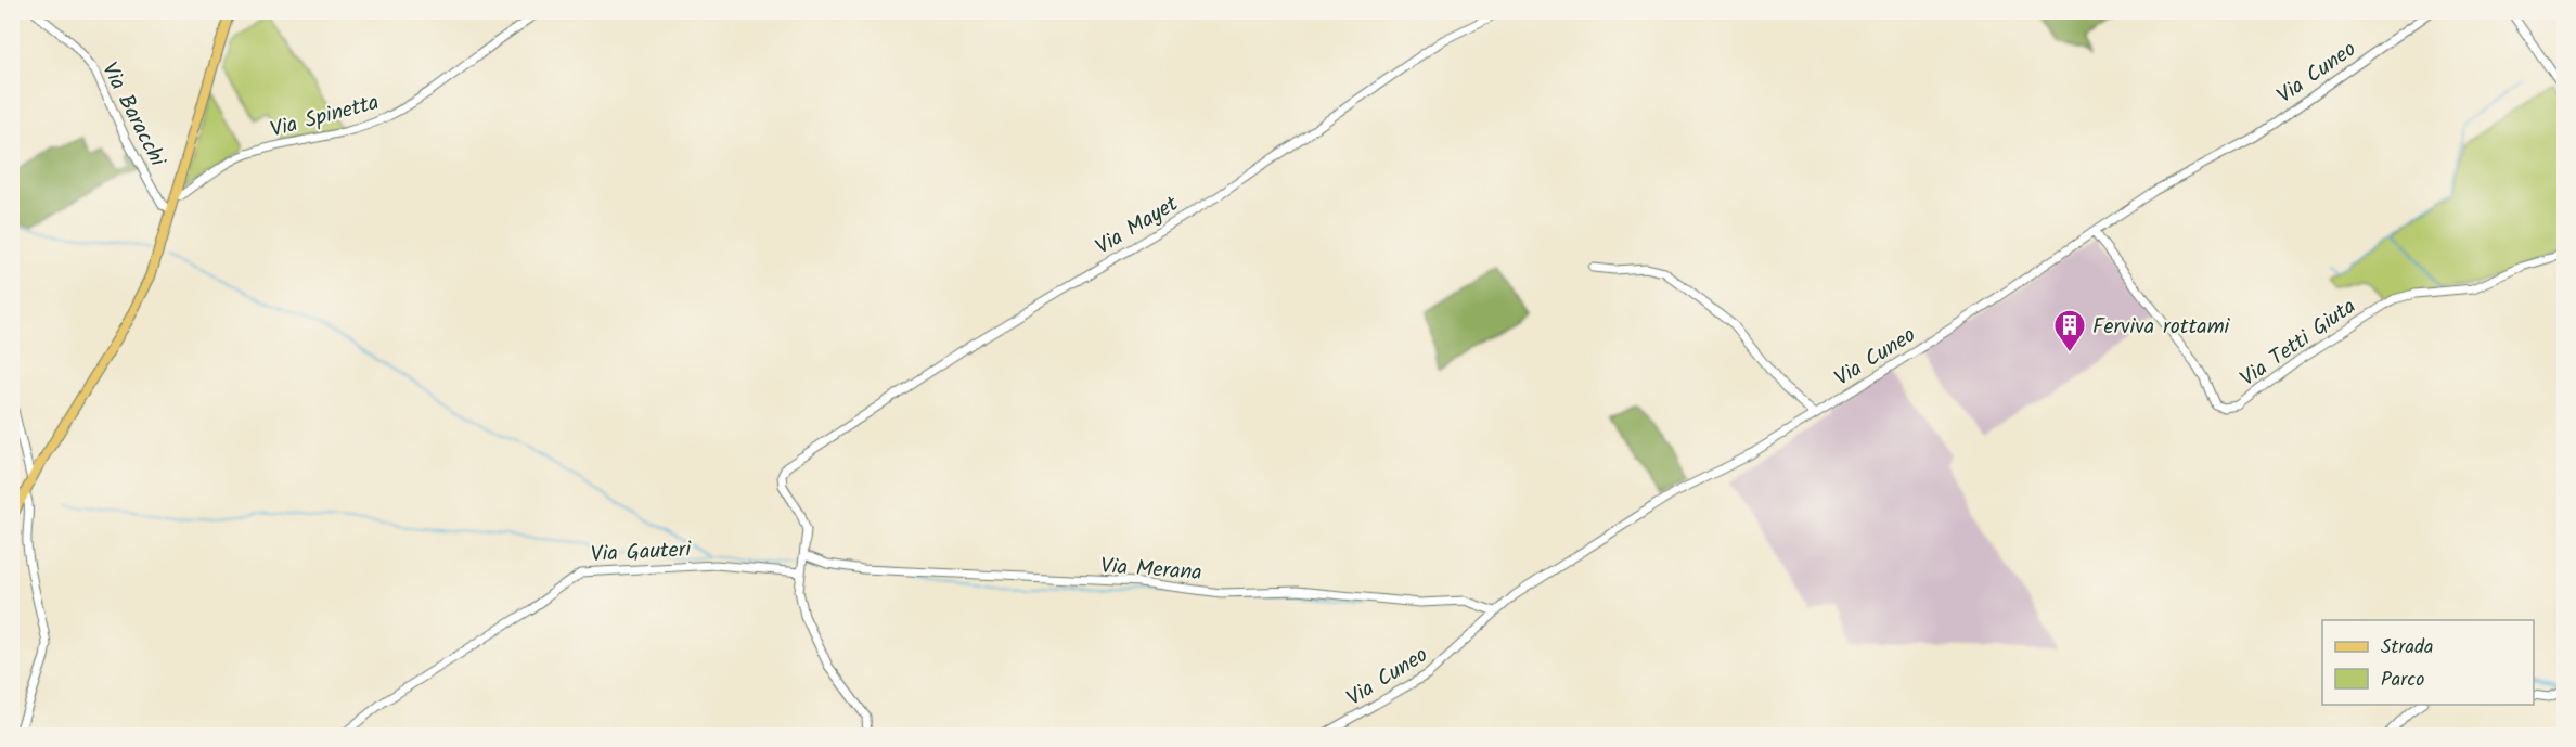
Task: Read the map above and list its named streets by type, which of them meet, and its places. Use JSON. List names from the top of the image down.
{
  "streets": {
    "street": [
      "Via Cuneo",
      "Via Baracchi",
      "Via Spinetta",
      "Via Mayet",
      "Via Tetti Giuta",
      "Via Gauteri",
      "Via Merana"
    ]
  },
  "crossings": [
    ["Via Cuneo", "Via Tetti Giuta"],
    ["Via Cuneo", "Via Merana"],
    ["Via Mayet", "Via Merana"]
  ],
  "places": {
    "building": ["Ferviva rottami"]
  },
  "legend": ["Strada", "Parco"]
}
